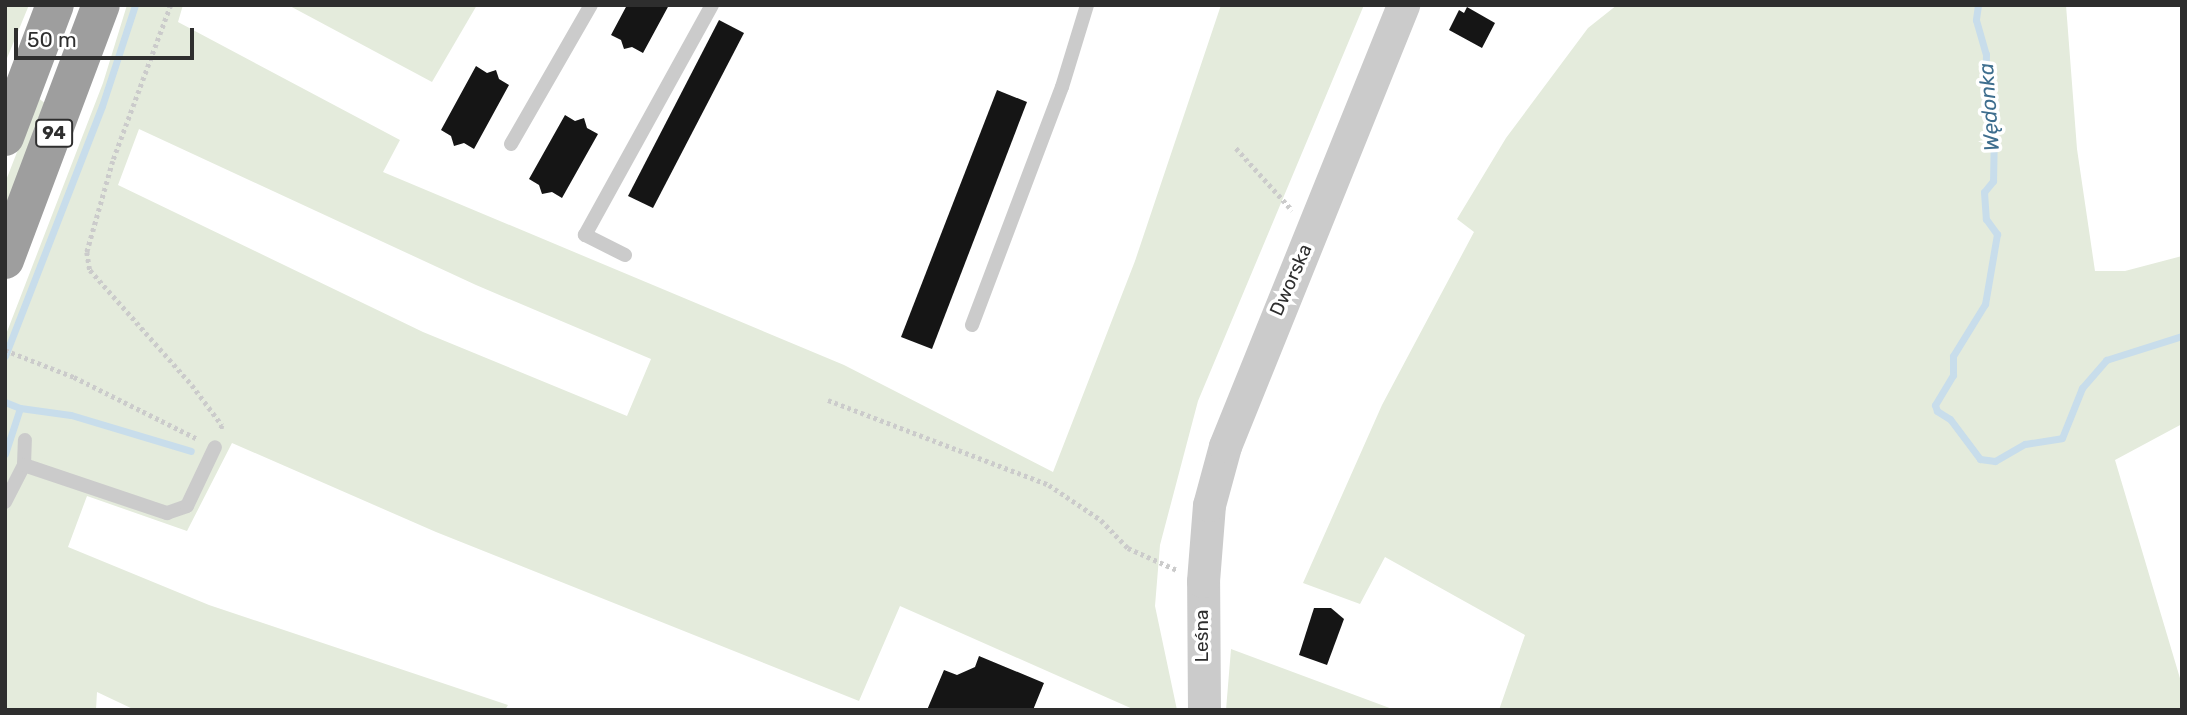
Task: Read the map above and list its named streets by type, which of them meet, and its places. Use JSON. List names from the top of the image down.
{
  "streets": {
    "highway": ["94"],
    "street": ["Dworska", "Leśna"]
  },
  "crossings": [
    ["Dworska", "Leśna"]
  ],
  "water": ["Wędonka"],
  "scale_bar": "50 m"
}
